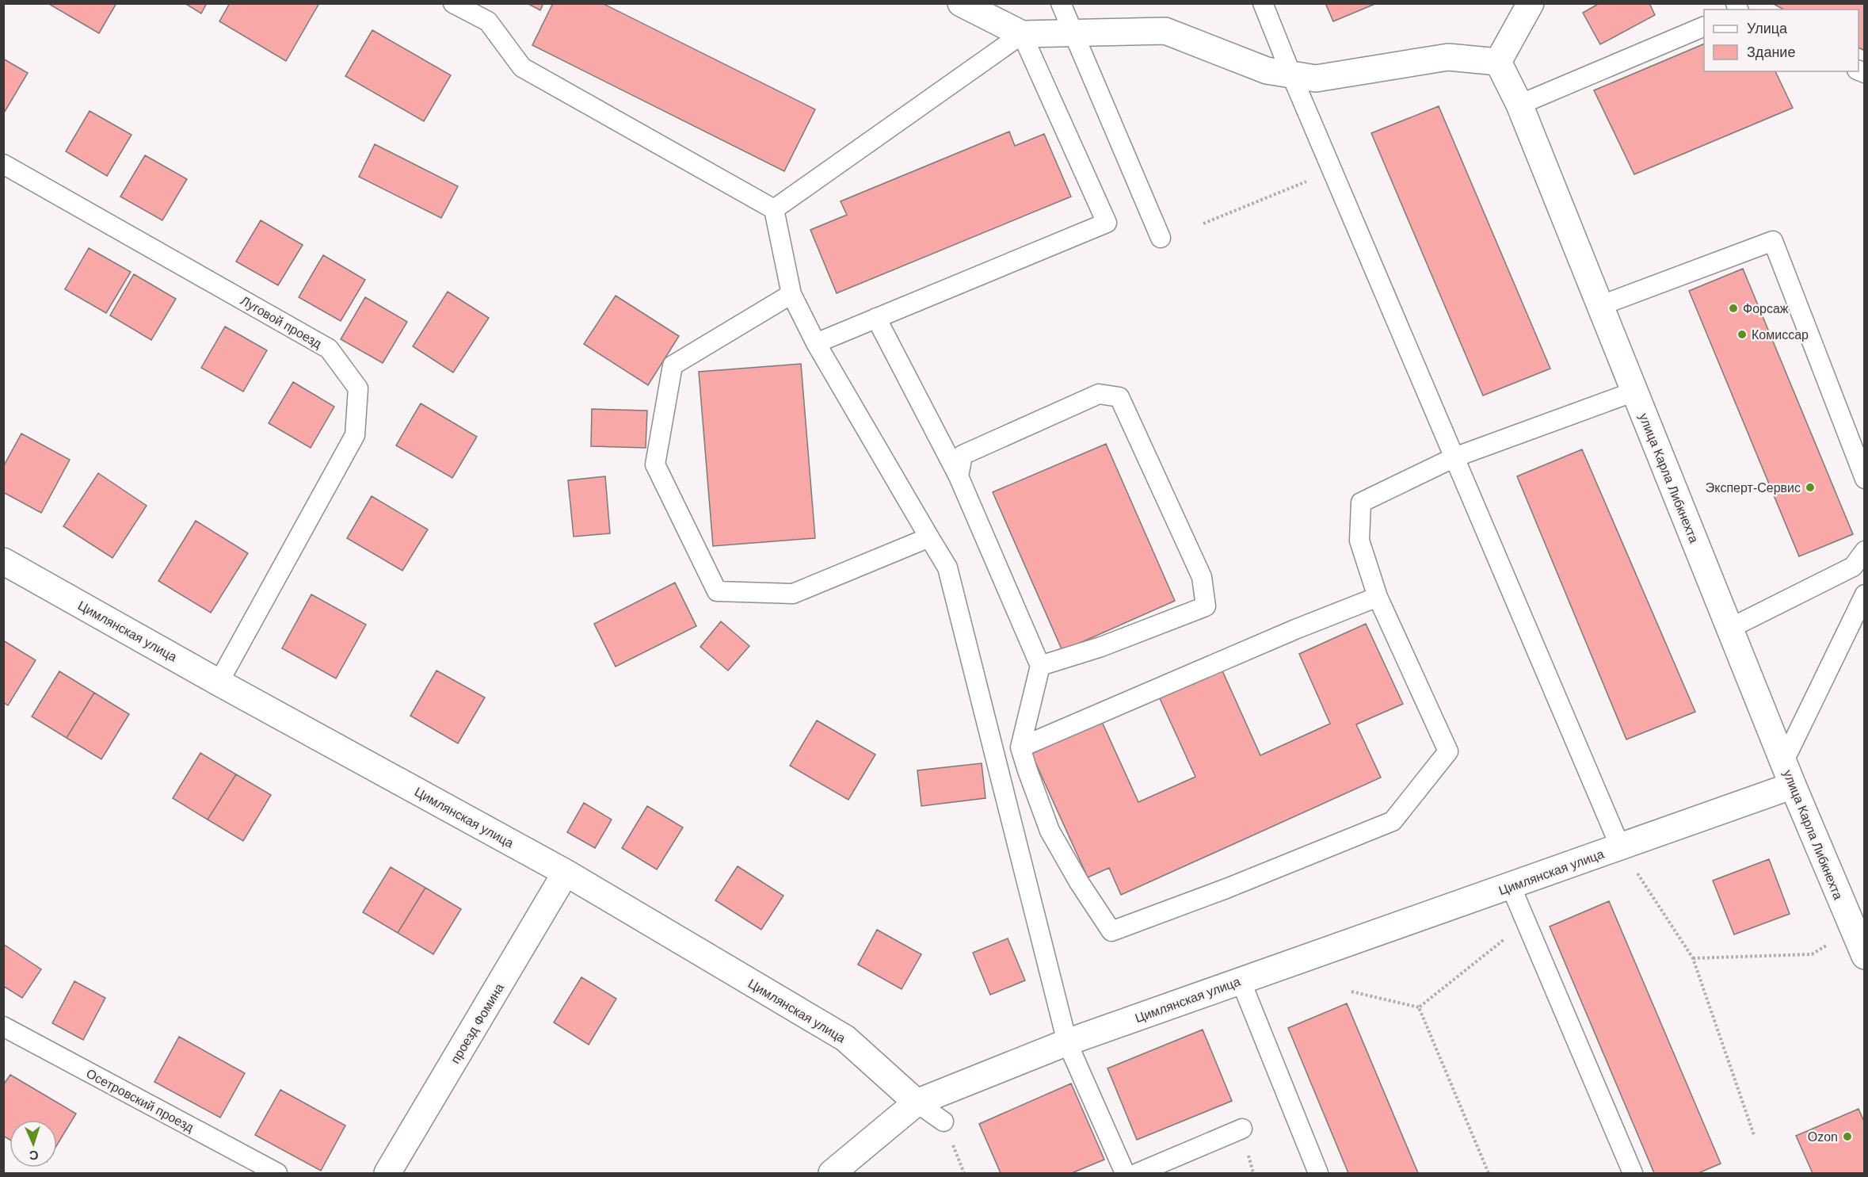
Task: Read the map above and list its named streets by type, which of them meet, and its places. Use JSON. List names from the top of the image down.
{
  "streets": {
    "street": ["улица Карла Либкнехта", "Цимлянская улица", "проезд Фомина"],
    "lane": ["Луговой проезд", "Осетровский проезд"]
  },
  "crossings": [
    ["Луговой проезд", "Цимлянская улица"],
    ["улица Карла Либкнехта", "Цимлянская улица"],
    ["Цимлянская улица", "проезд Фомина"]
  ],
  "places": [
    "Форсаж",
    "Комиссар",
    "Эксперт-Сервис",
    "Ozon"
  ],
  "legend": ["Улица", "Здание"],
  "north": "bottom"
}
